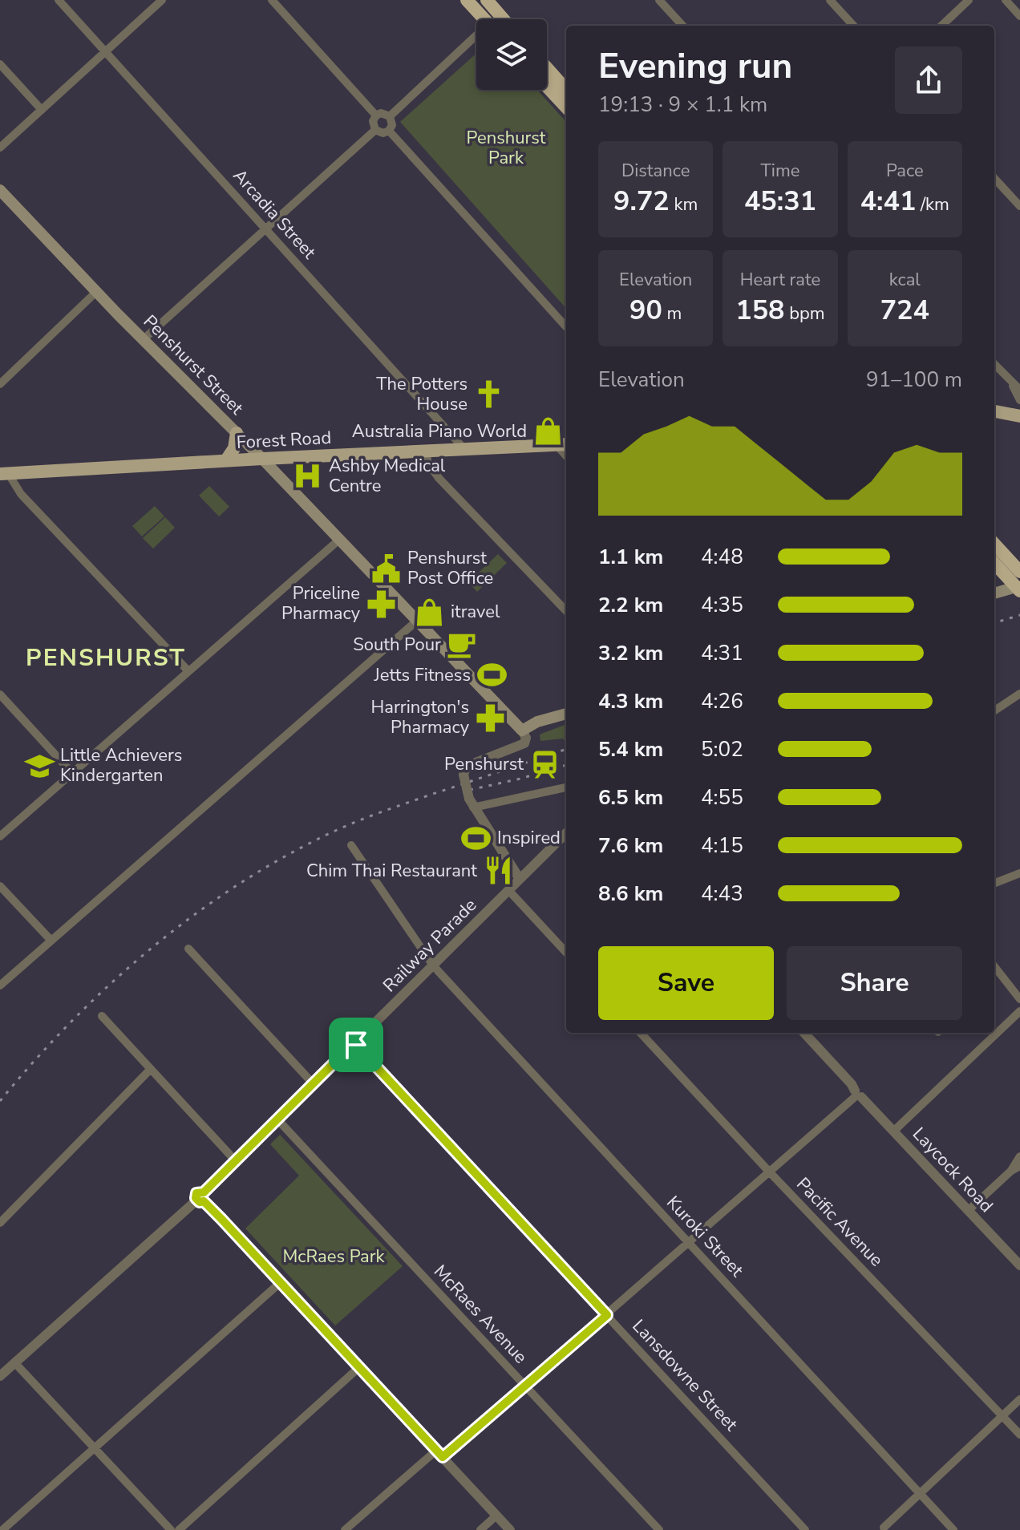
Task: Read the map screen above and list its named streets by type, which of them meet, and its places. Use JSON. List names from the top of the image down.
{
  "streets": {
    "main road": ["Penshurst Street", "Forest Road"],
    "street": [
      "Arcadia Street",
      "Railway Parade",
      "Laycock Road",
      "Pacific Avenue",
      "Kuroki Street",
      "McRaes Avenue",
      "Lansdowne Street"
    ]
  },
  "crossings": [
    ["Arcadia Street", "Forest Road"],
    ["Penshurst Street", "Forest Road"],
    ["Railway Parade", "Kuroki Street"],
    ["Railway Parade", "McRaes Avenue"],
    ["Railway Parade", "Lansdowne Street"]
  ],
  "districts": ["PENSHURST"],
  "parks": ["Penshurst Park", "McRaes Park"],
  "places": {
    "church": ["The Potters House"],
    "shop": ["Australia Piano World", "itravel"],
    "hospital": ["Ashby Medical Centre"],
    "public building": ["Penshurst Post Office"],
    "pharmacy": ["Priceline Pharmacy", "Harrington's Pharmacy"],
    "cafe": ["South Pour"],
    "sports": ["Jetts Fitness", "Inspired"],
    "station": ["Penshurst"],
    "school or university": ["Little Achievers Kindergarten"],
    "restaurant": ["Chim Thai Restaurant"]
  },
  "page": {
    "heading": ["Evening run", "19:13 · 9 × 1.1 km"],
    "stats": [
      ["Distance", "9.72 km"],
      ["Time", "45:31"],
      ["Pace", "4:41 /km"],
      ["Elevation", "90 m"],
      ["Heart rate", "158 bpm"],
      ["kcal", "724"]
    ],
    "chart": ["Elevation", "91–100 m"],
    "list": [
      {
        "name": "1.1 km",
        "note": "4:48"
      },
      {
        "name": "2.2 km",
        "note": "4:35"
      },
      {
        "name": "3.2 km",
        "note": "4:31"
      },
      {
        "name": "4.3 km",
        "note": "4:26"
      },
      {
        "name": "5.4 km",
        "note": "5:02"
      },
      {
        "name": "6.5 km",
        "note": "4:55"
      },
      {
        "name": "7.6 km",
        "note": "4:15"
      },
      {
        "name": "8.6 km",
        "note": "4:43"
      }
    ],
    "buttons": ["Save", "Share"]
  }
}
